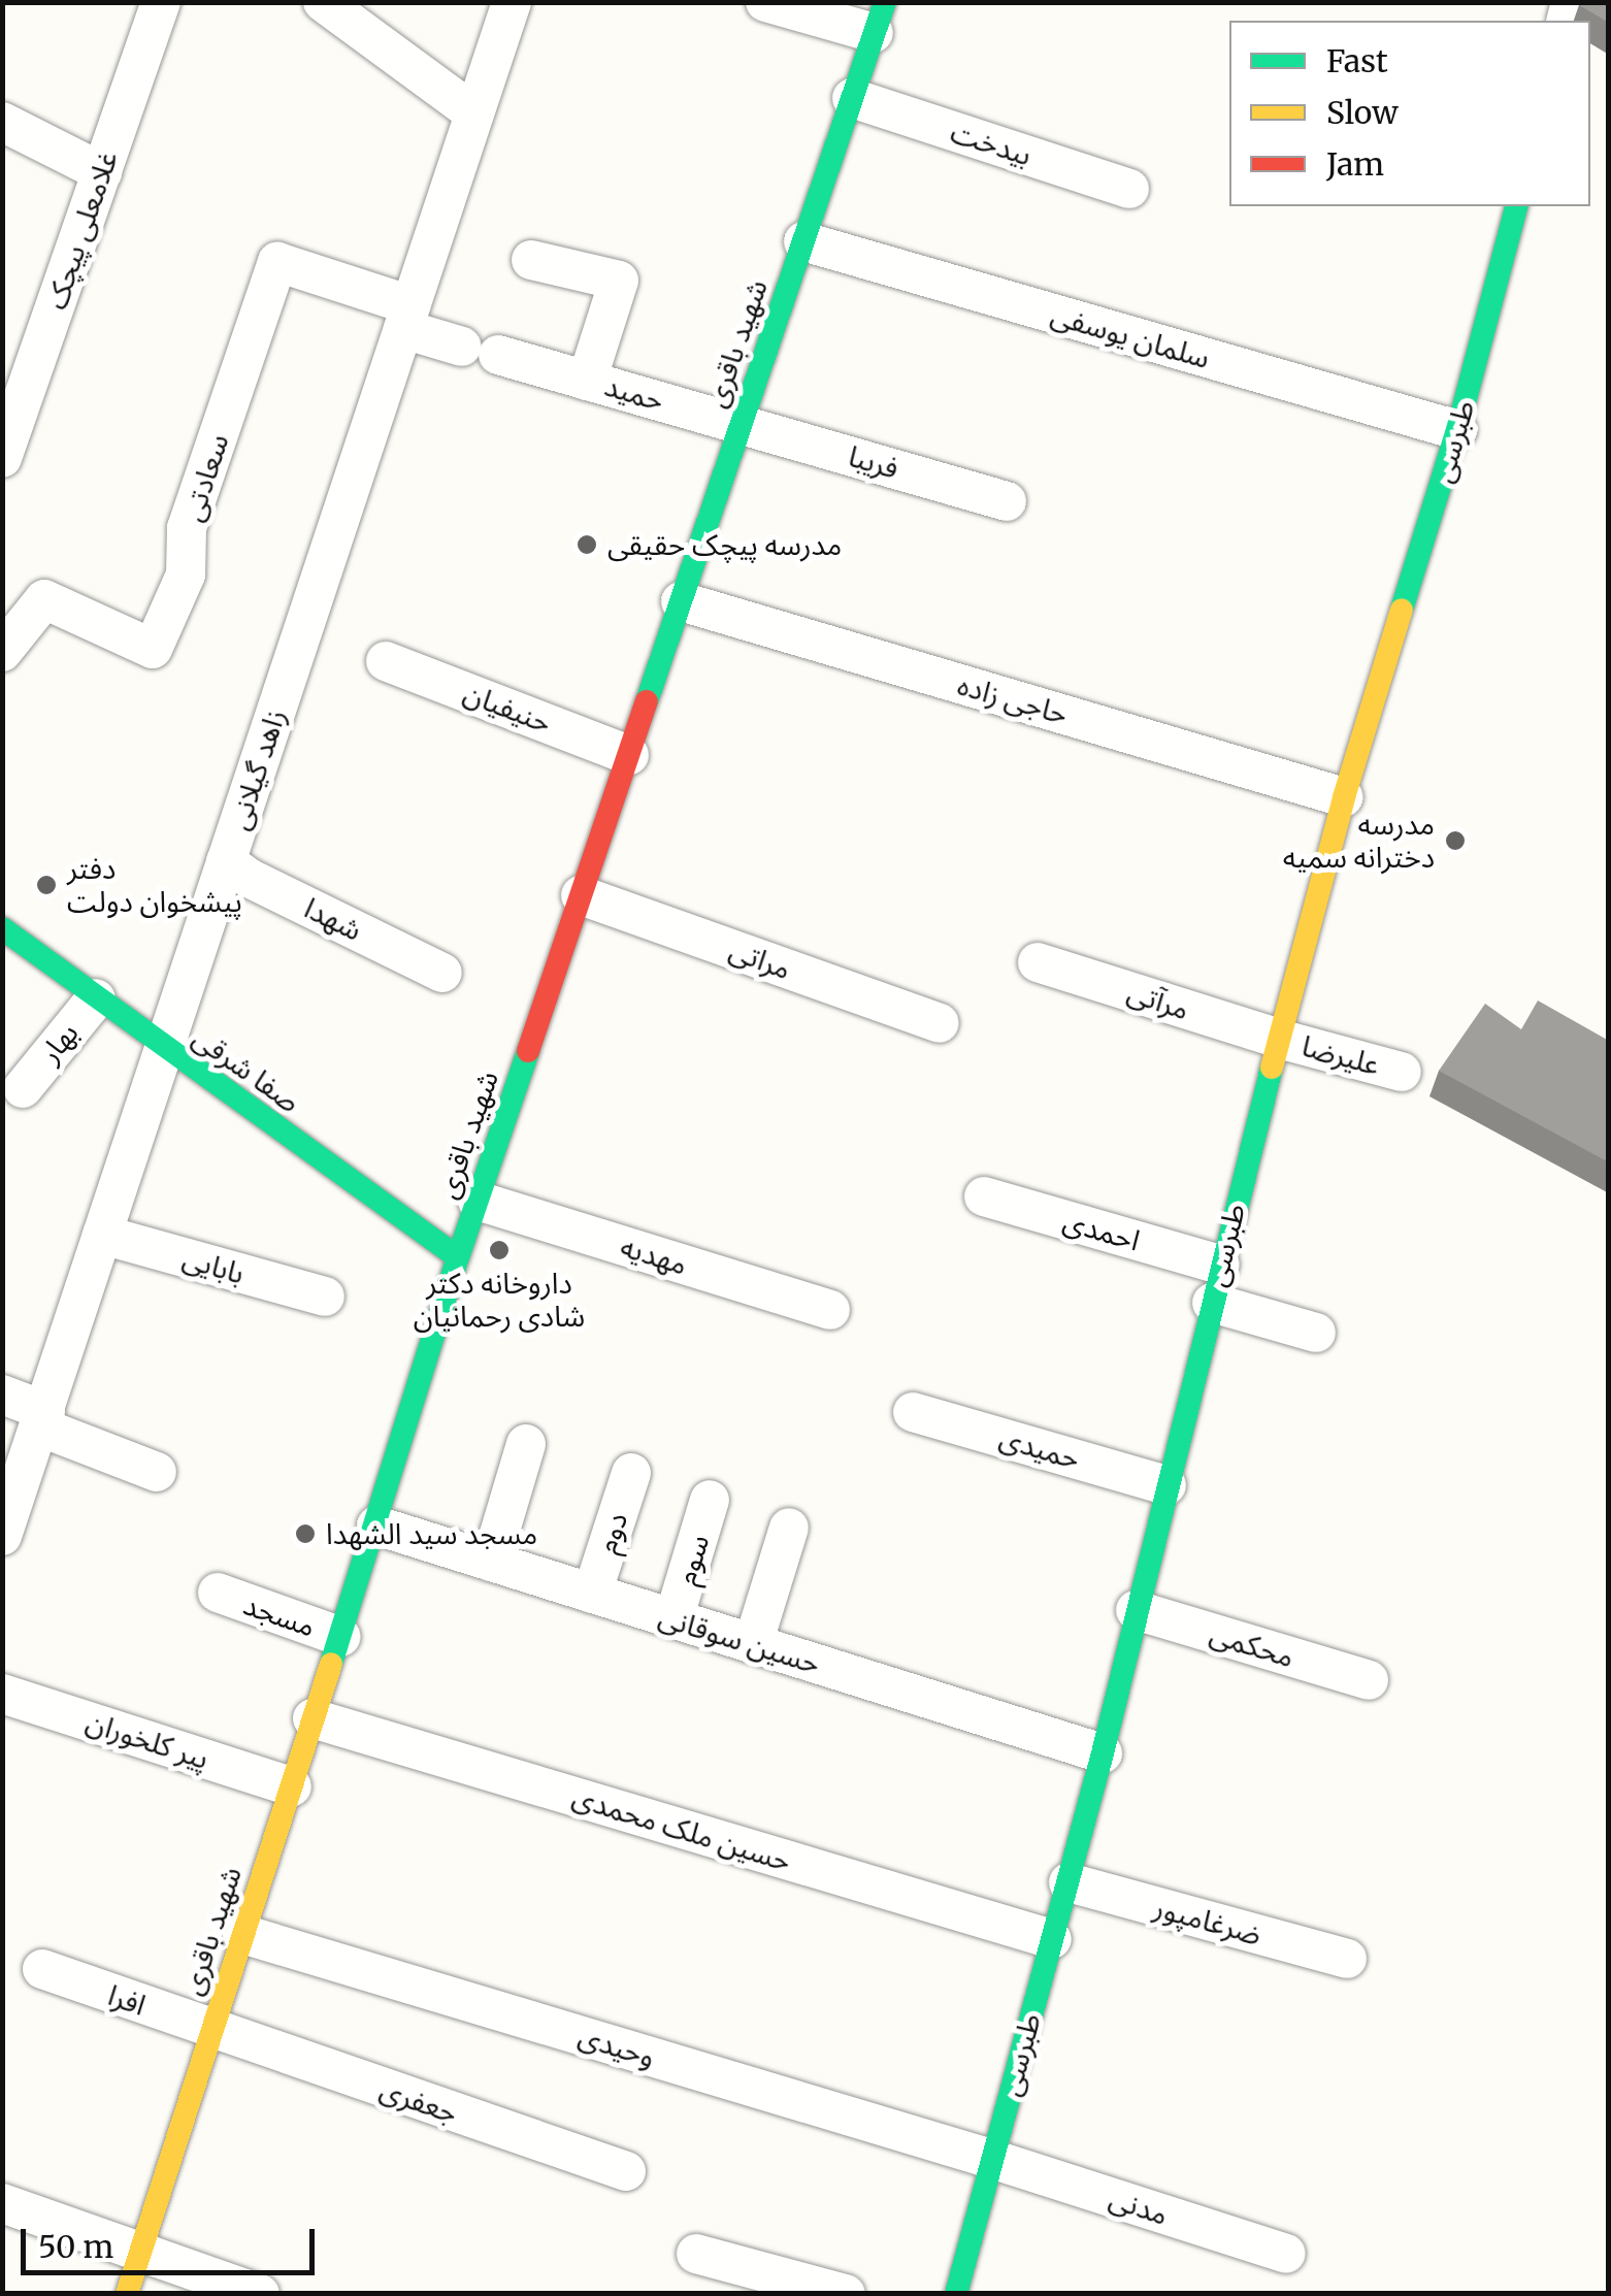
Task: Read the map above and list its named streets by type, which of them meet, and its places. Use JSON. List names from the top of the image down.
{
  "streets": {
    "street": [
      "بیدخت",
      "غلامعلی پیچک",
      "سلمان یوسفی",
      "شهید باقری",
      "حمید",
      "طبرسی",
      "فریبا",
      "سعادتی",
      "حاجی زاده",
      "حنیفیان",
      "زاهد گیلانی",
      "شهدا",
      "مراتی",
      "مرآتی",
      "بهار",
      "علیرضا",
      "صفا شرقی",
      "احمدی",
      "مهدیه",
      "بابایی",
      "حمیدی",
      "دوم",
      "سوم",
      "مسجد",
      "حسین سوقانی",
      "محکمی",
      "پیر کلخوران",
      "حسین ملک محمدی",
      "ضرغامپور",
      "افرا",
      "وحیدی",
      "جعفری",
      "مدنی"
    ]
  },
  "crossings": [
    ["بیدخت", "شهید باقری"],
    ["سلمان یوسفی", "شهید باقری"],
    ["سلمان یوسفی", "طبرسی"],
    ["شهید باقری", "حمید"],
    ["شهید باقری", "فریبا"],
    ["شهید باقری", "حاجی زاده"],
    ["شهید باقری", "حنیفیان"],
    ["شهید باقری", "مراتی"],
    ["شهید باقری", "صفا شرقی"],
    ["شهید باقری", "مهدیه"],
    ["شهید باقری", "مسجد"],
    ["شهید باقری", "حسین سوقانی"],
    ["شهید باقری", "پیر کلخوران"],
    ["شهید باقری", "حسین ملک محمدی"],
    ["شهید باقری", "افرا"],
    ["شهید باقری", "وحیدی"],
    ["شهید باقری", "جعفری"],
    ["حمید", "فریبا"],
    ["حمید", "سعادتی"],
    ["حمید", "زاهد گیلانی"],
    ["طبرسی", "حاجی زاده"],
    ["طبرسی", "مرآتی"],
    ["طبرسی", "علیرضا"],
    ["طبرسی", "احمدی"],
    ["طبرسی", "حمیدی"],
    ["طبرسی", "حسین سوقانی"],
    ["طبرسی", "محکمی"],
    ["طبرسی", "حسین ملک محمدی"],
    ["طبرسی", "ضرغامپور"],
    ["طبرسی", "وحیدی"],
    ["طبرسی", "مدنی"],
    ["سعادتی", "زاهد گیلانی"],
    ["زاهد گیلانی", "شهدا"],
    ["زاهد گیلانی", "صفا شرقی"],
    ["زاهد گیلانی", "بابایی"],
    ["مرآتی", "علیرضا"],
    ["بهار", "صفا شرقی"],
    ["دوم", "حسین سوقانی"],
    ["سوم", "حسین سوقانی"],
    ["افرا", "جعفری"],
    ["وحیدی", "مدنی"]
  ],
  "places": [
    "مدرسه پیچک حقیقی",
    "مدرسه دخترانه سمیه",
    "دفتر پیشخوان دولت",
    "داروخانه دکتر شادی رحمانیان",
    "مسجد سید الشهدا"
  ],
  "legend": ["Fast", "Slow", "Jam"],
  "scale_bar": "50 m"
}
